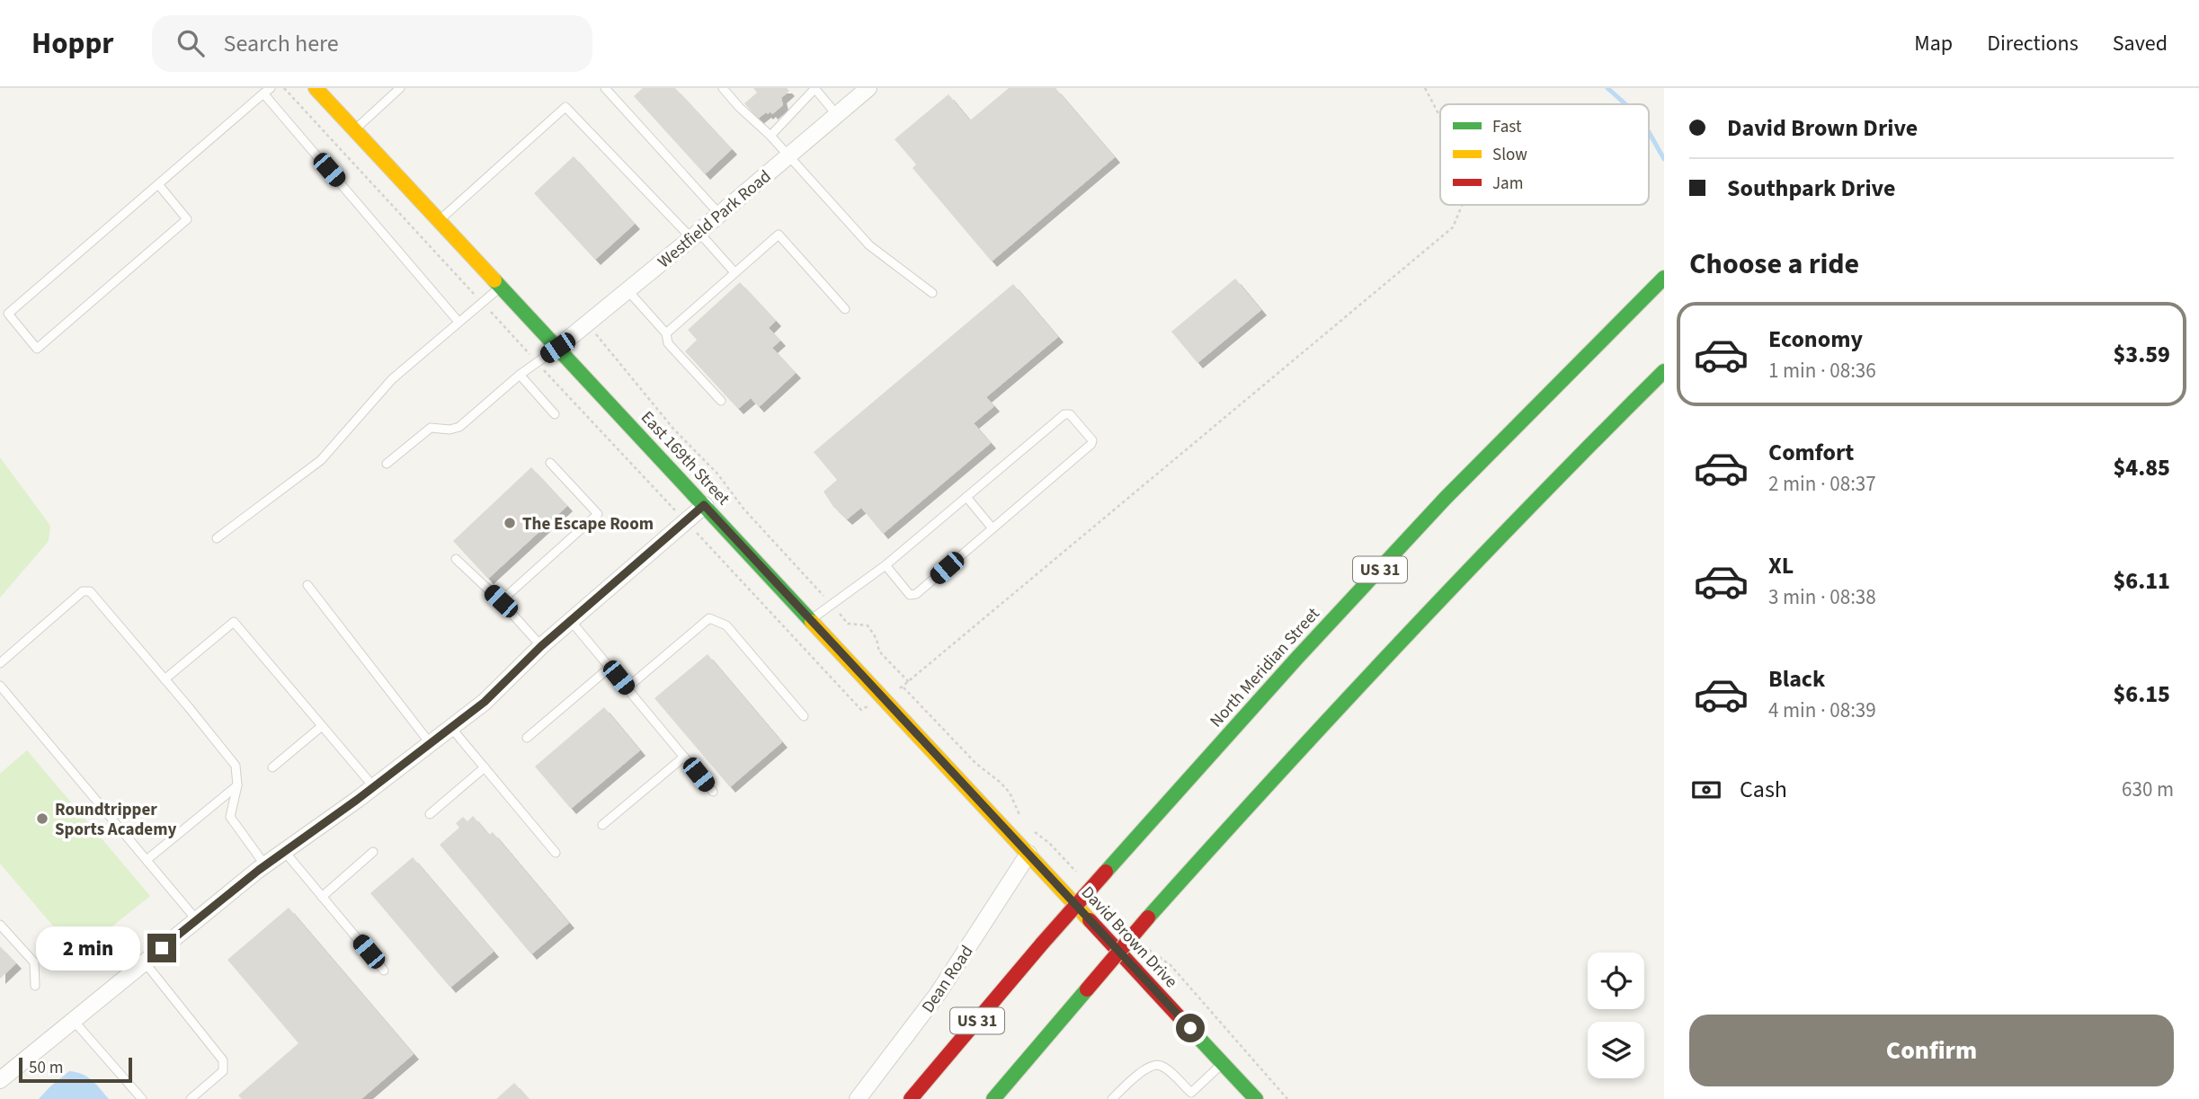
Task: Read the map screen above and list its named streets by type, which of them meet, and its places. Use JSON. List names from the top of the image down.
{
  "streets": {
    "main road": [
      "East 169th Street",
      "US 31",
      "North Meridian Street",
      "David Brown Drive"
    ],
    "street": ["Westfield Park Road", "Dean Road"]
  },
  "crossings": [
    ["Westfield Park Road", "East 169th Street"],
    ["East 169th Street", "David Brown Drive"],
    ["East 169th Street", "Dean Road"],
    ["David Brown Drive", "Dean Road"]
  ],
  "places": ["The Escape Room", "Roundtripper Sports Academy"],
  "legend": ["Fast", "Slow", "Jam"],
  "scale_bar": "50 m",
  "page": {
    "header": "Hoppr",
    "search": "Search here",
    "nav": ["Map", "Directions", "Saved"],
    "banner": ["David Brown Drive", "Southpark Drive"],
    "heading": "Choose a ride",
    "list": [
      {
        "name": "Economy",
        "note": "1 min · 08:36",
        "value": "$3.59"
      },
      {
        "name": "Comfort",
        "note": "2 min · 08:37",
        "value": "$4.85"
      },
      {
        "name": "XL",
        "note": "3 min · 08:38",
        "value": "$6.11"
      },
      {
        "name": "Black",
        "note": "4 min · 08:39",
        "value": "$6.15"
      }
    ],
    "pay": ["Cash", "630 m"],
    "bubble": "2 min",
    "buttons": "Confirm",
    "scale": "50 m"
  }
}
